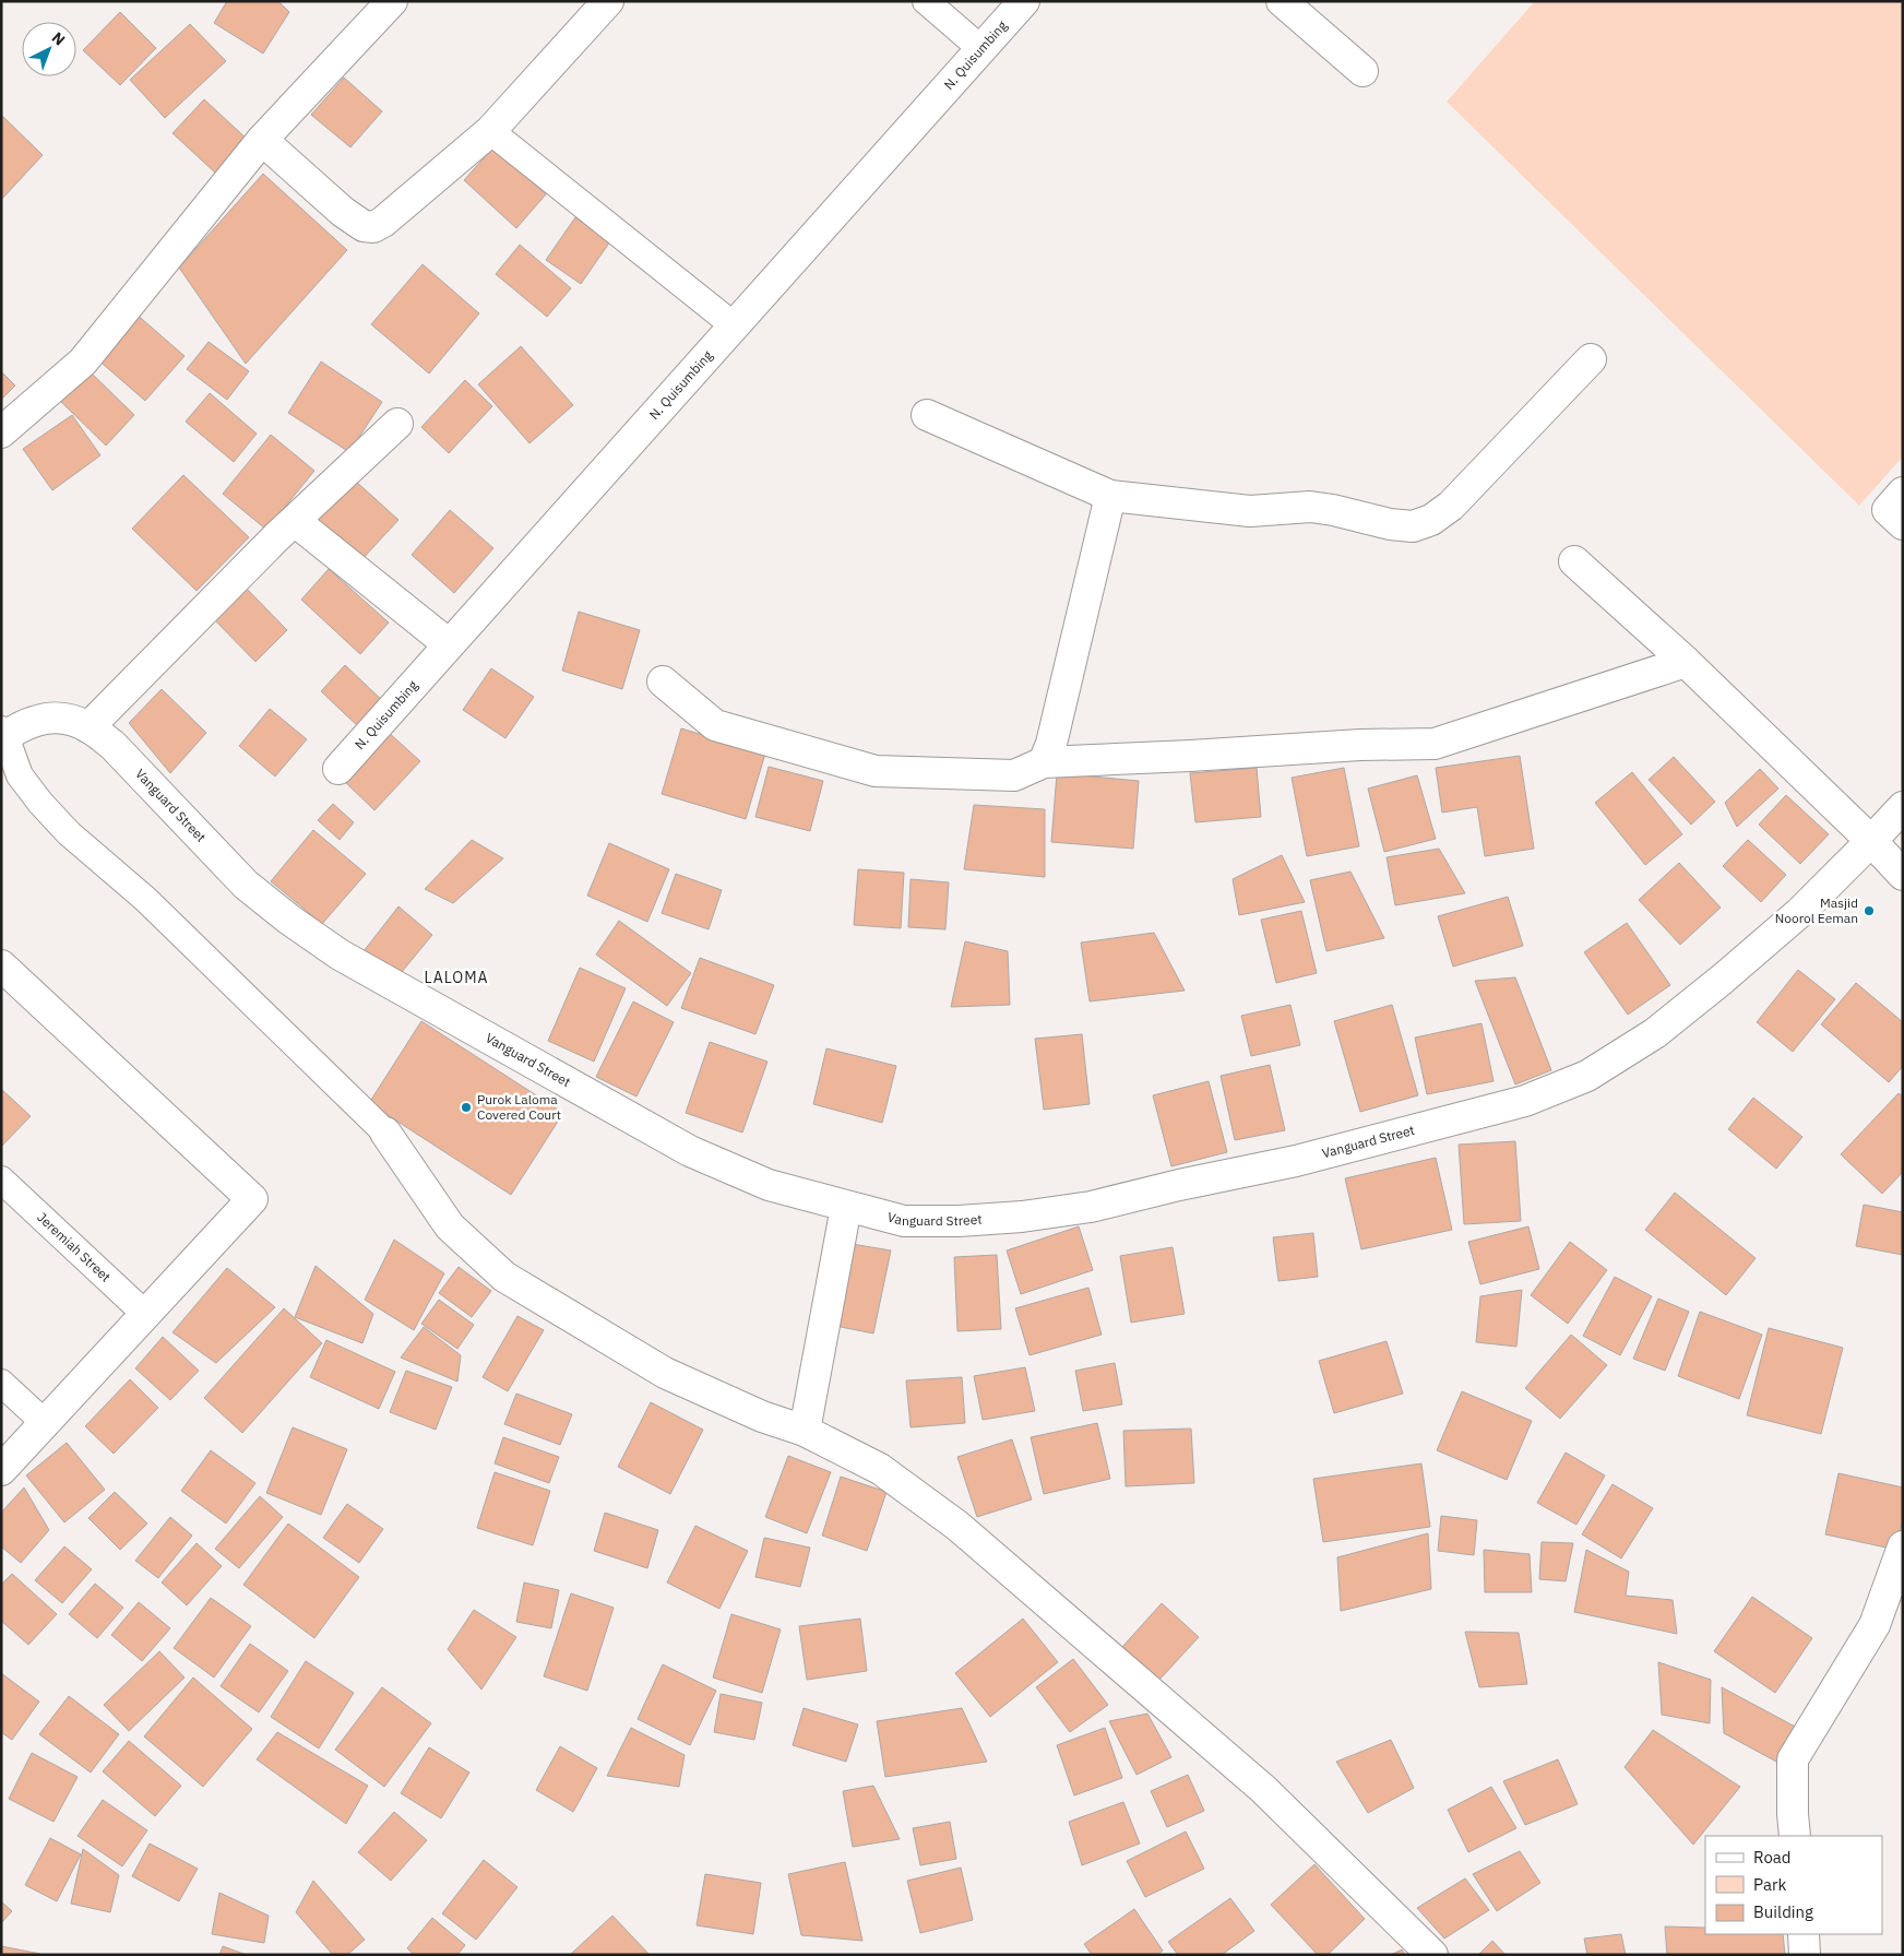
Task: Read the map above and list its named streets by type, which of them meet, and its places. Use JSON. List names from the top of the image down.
{
  "streets": {
    "street": ["N. Quisumbing", "Vanguard Street"],
    "lane": ["Jeremiah Street"]
  },
  "districts": ["LALOMA"],
  "places": ["Masjid Noorol Eeman", "Purok Laloma Covered Court"],
  "legend": ["Road", "Park", "Building"],
  "north": "top right"
}
